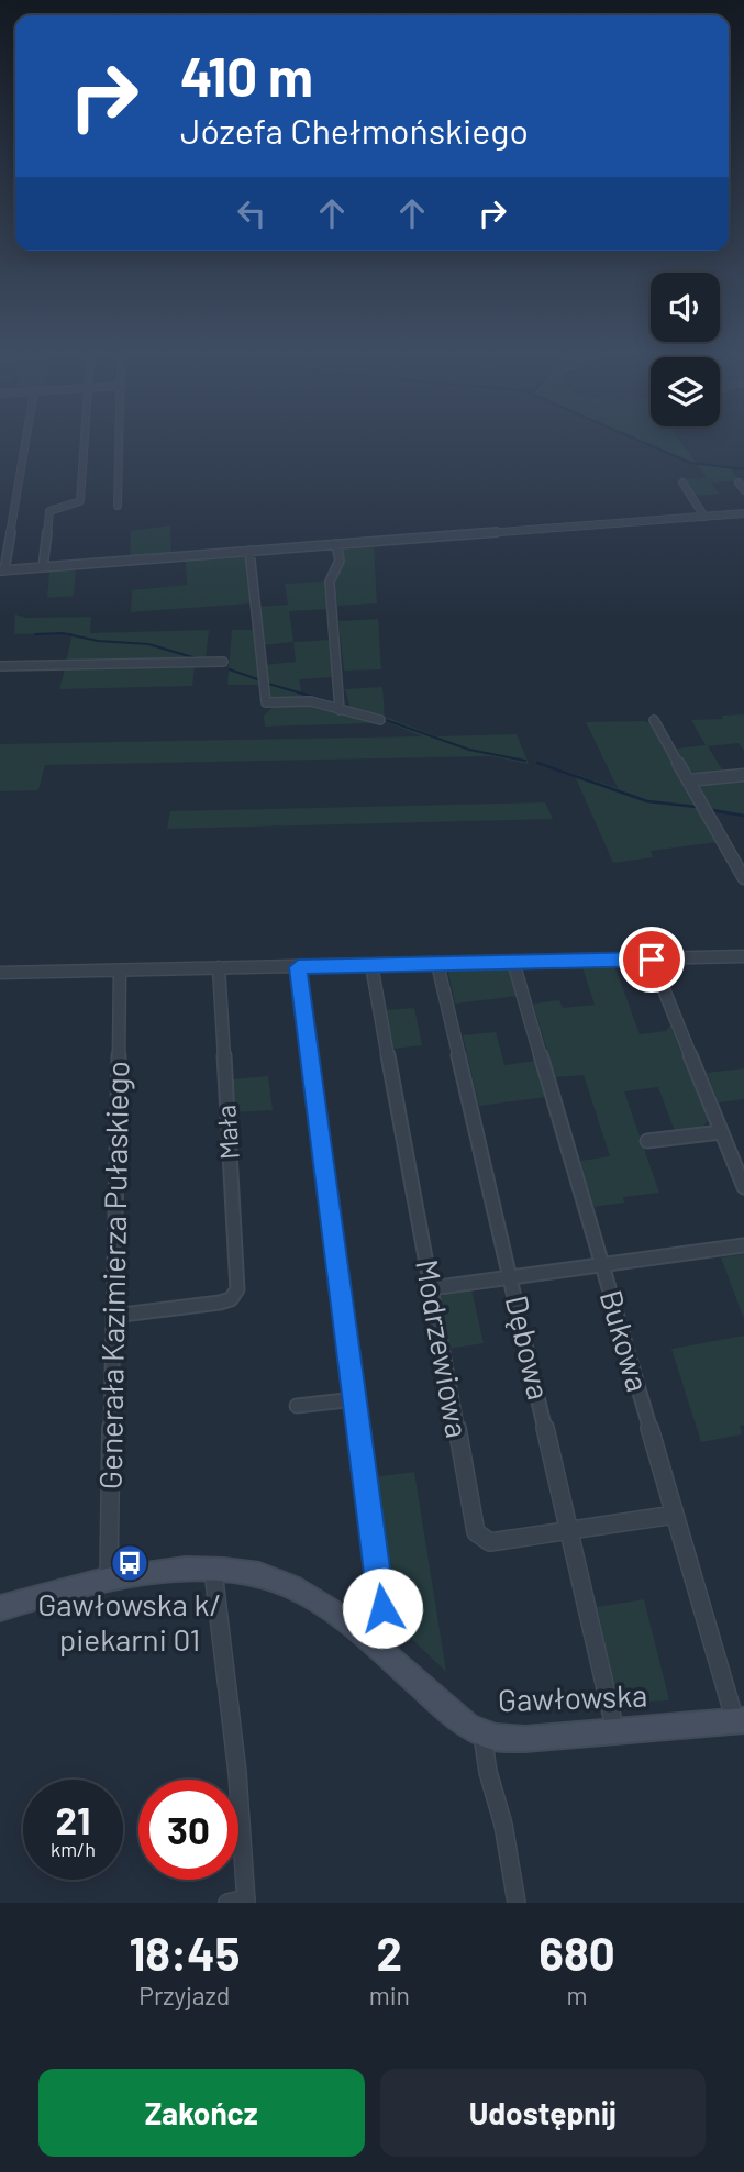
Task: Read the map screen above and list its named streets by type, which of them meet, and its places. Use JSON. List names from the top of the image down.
{
  "streets": {
    "street": [
      "Mała",
      "Generała Kazimierza Pułaskiego",
      "Bukowa",
      "Dębowa",
      "Modrzewiowa",
      "Gawłowska"
    ]
  },
  "crossings": [
    ["Mała", "Generała Kazimierza Pułaskiego"],
    ["Generała Kazimierza Pułaskiego", "Gawłowska"],
    ["Bukowa", "Modrzewiowa"],
    ["Bukowa", "Gawłowska"],
    ["Dębowa", "Modrzewiowa"],
    ["Dębowa", "Gawłowska"]
  ],
  "places": {
    "bus stop": ["Gawłowska k/ piekarni 01"]
  },
  "page": {
    "turn": ["410 m", "Józefa Chełmońskiego"],
    "speed": "21 km/h",
    "limit": "30",
    "eta": [
      "18:45",
      "Przyjazd",
      "2",
      "min",
      "680",
      "m"
    ],
    "buttons": ["Zakończ", "Udostępnij"]
  }
}
